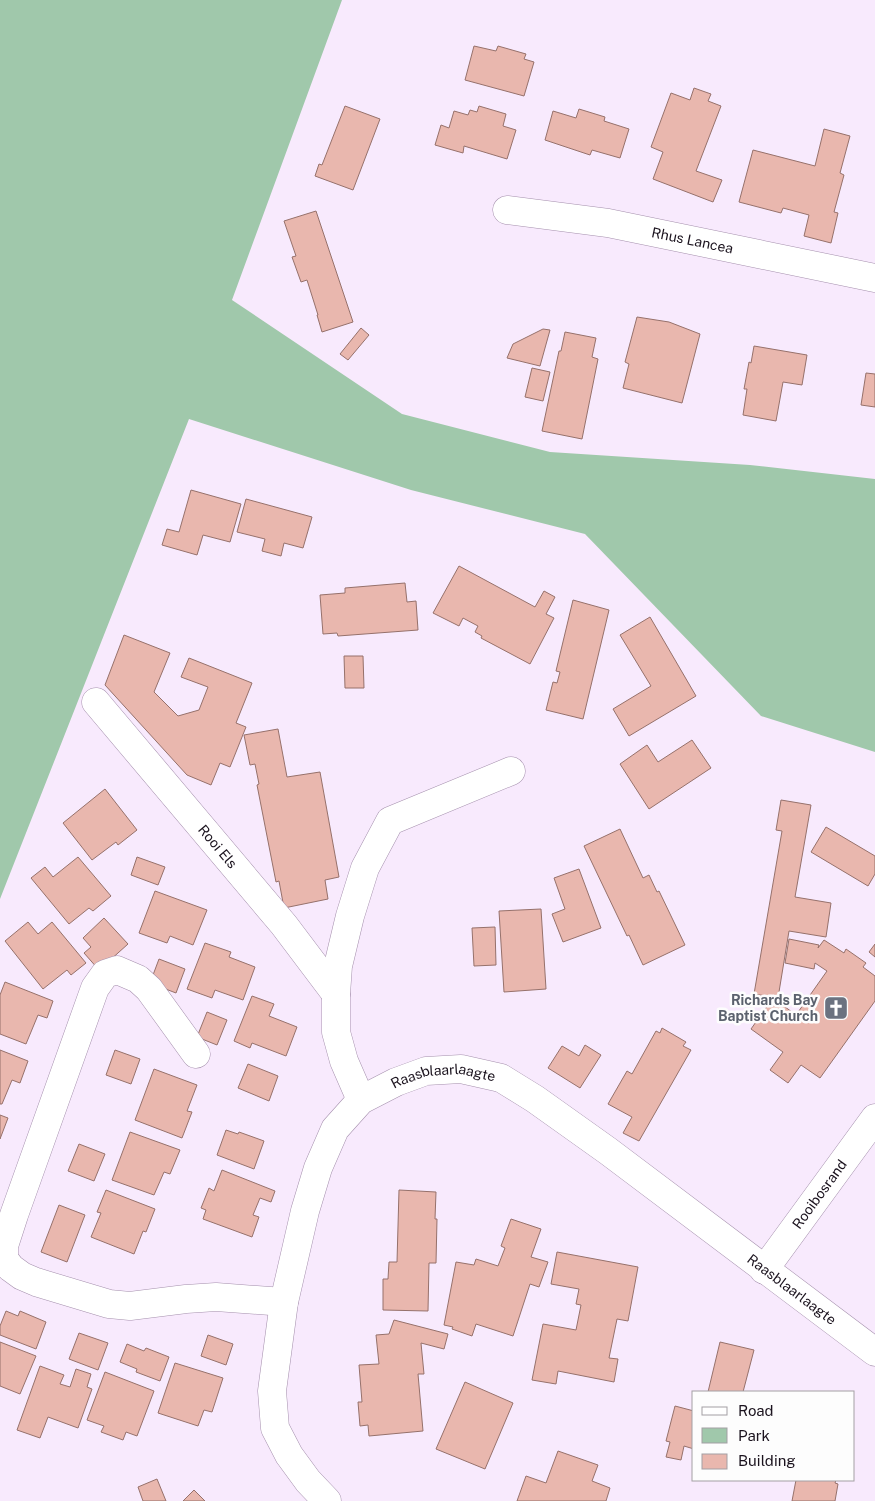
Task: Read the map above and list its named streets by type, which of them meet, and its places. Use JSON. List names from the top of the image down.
{
  "streets": {
    "street": [
      "Rhus Lancea",
      "Rooi Els",
      "Raasblaarlaagte",
      "Rooibosrand"
    ]
  },
  "crossings": [
    ["Raasblaarlaagte", "Rooibosrand"]
  ],
  "places": {
    "church": ["Richards Bay Baptist Church"]
  },
  "legend": ["Road", "Park", "Building"]
}
